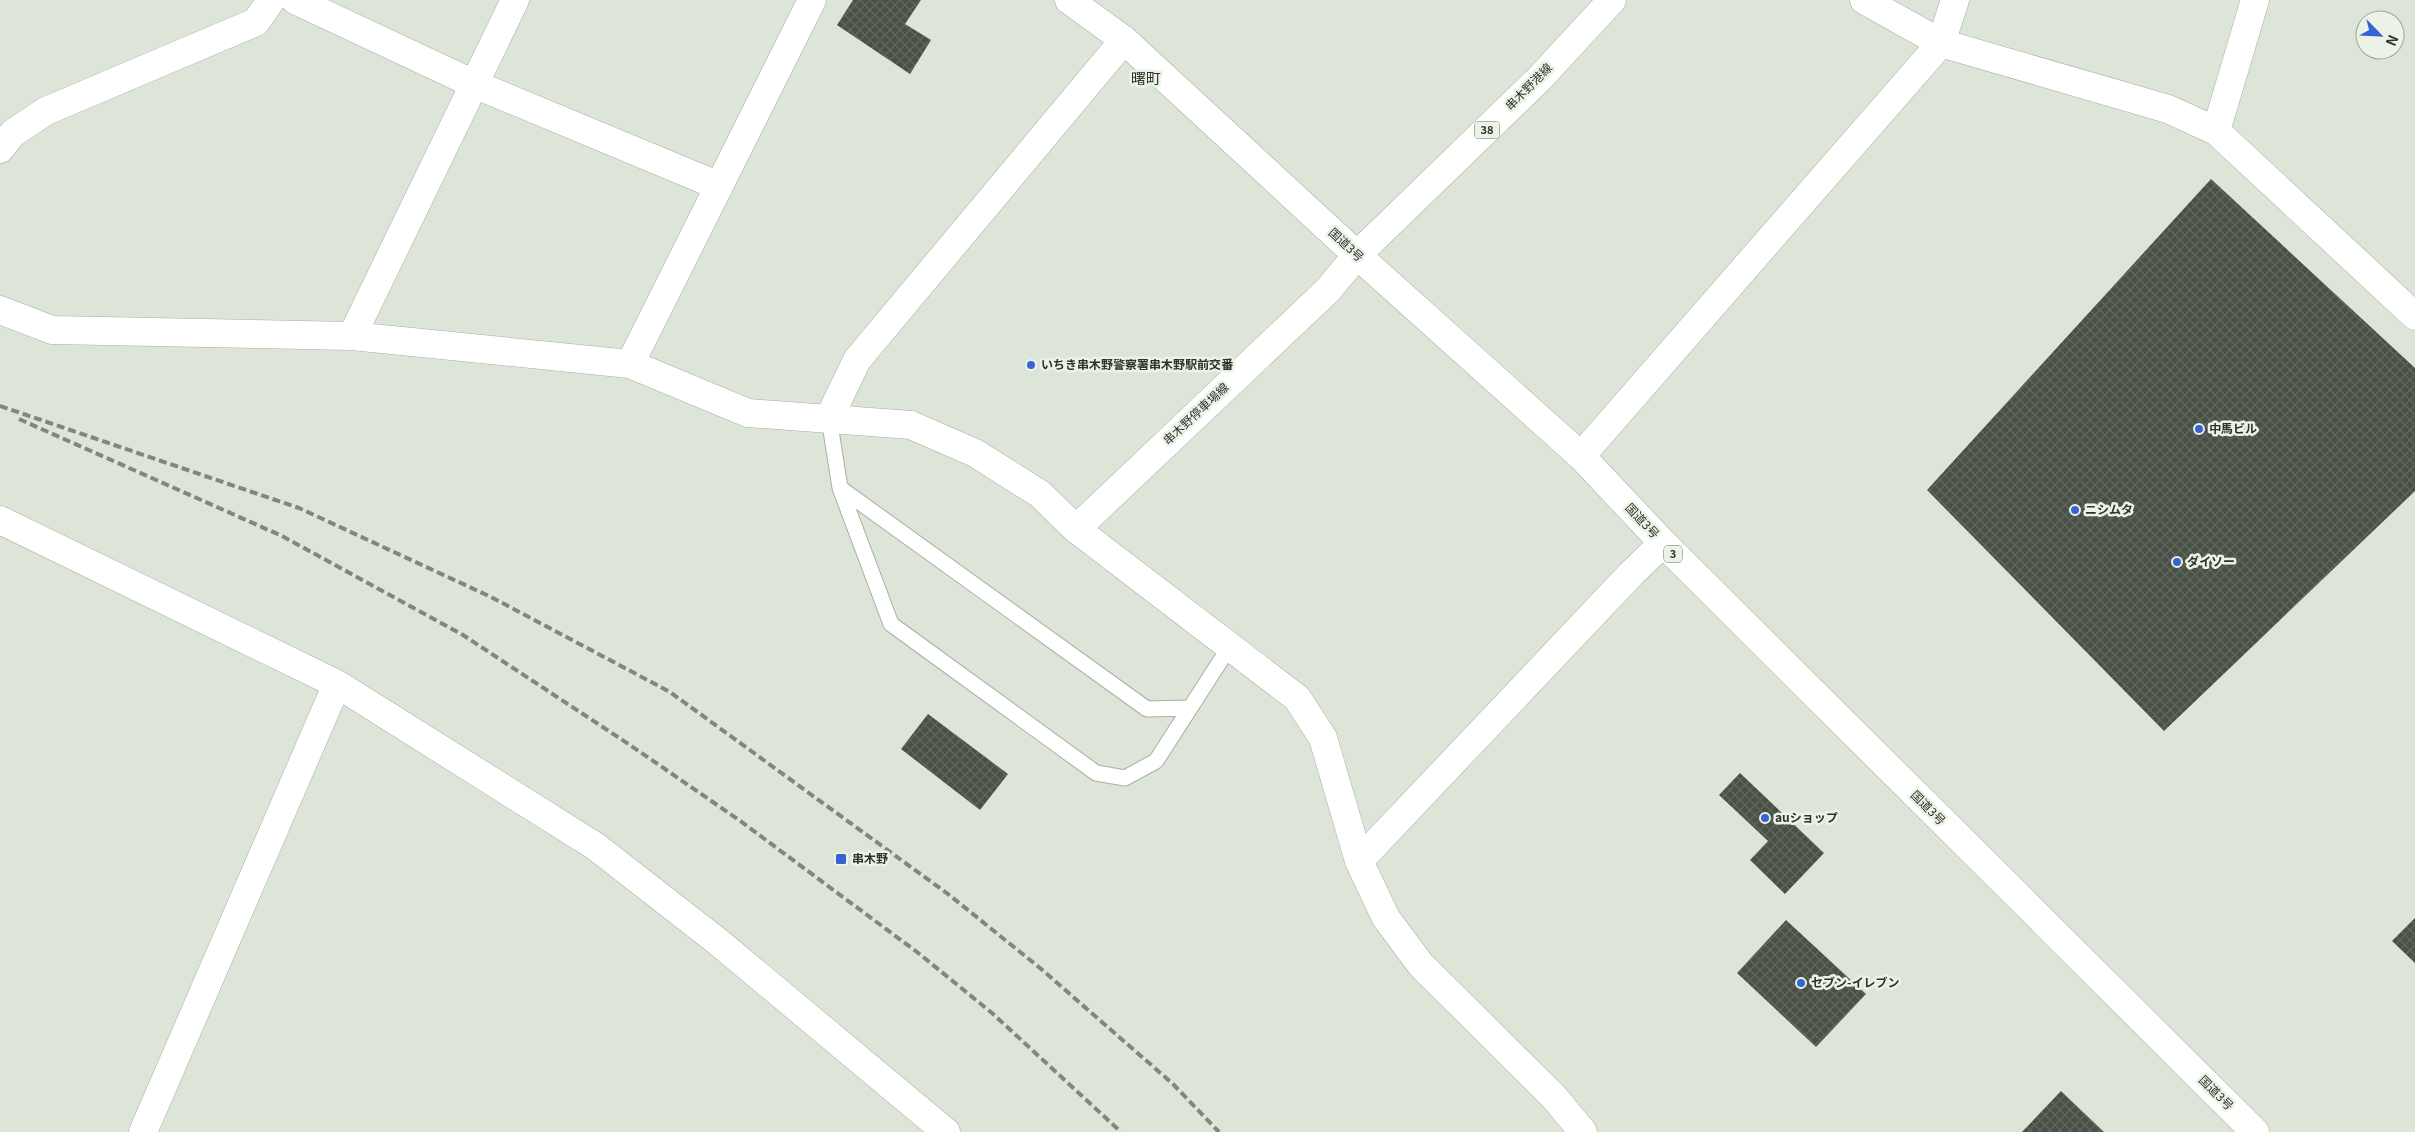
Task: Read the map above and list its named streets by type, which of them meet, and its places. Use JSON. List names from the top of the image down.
{
  "streets": {
    "main road": [
      "串木野港線",
      "38",
      "国道3号",
      "串木野停車場線",
      "3"
    ]
  },
  "crossings": [
    ["串木野港線", "国道3号"],
    ["串木野港線", "串木野停車場線"],
    ["国道3号", "串木野停車場線"]
  ],
  "districts": ["曙町"],
  "places": {
    "other": [
      "いちき串木野警察署串木野駅前交番",
      "中馬ビル",
      "ニシムタ",
      "ダイソー",
      "auショップ",
      "セブン-イレブン"
    ],
    "transit": ["串木野"]
  },
  "north": "bottom right"
}
